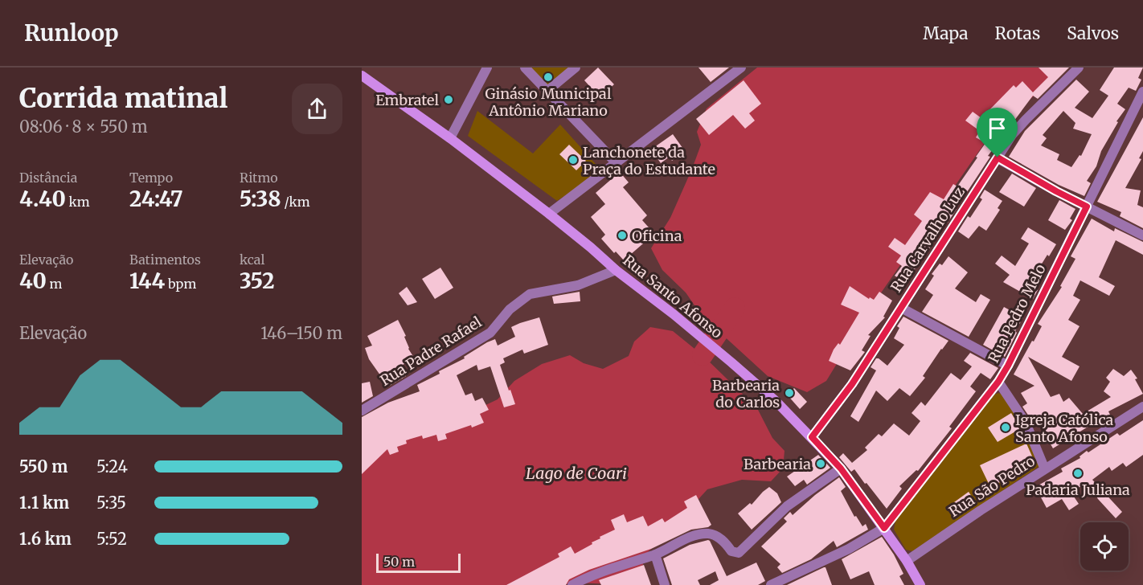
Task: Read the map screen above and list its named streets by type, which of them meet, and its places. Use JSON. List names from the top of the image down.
{
  "streets": {
    "main road": ["Rua Santo Afonso"],
    "street": [
      "Rua Carvalho Luz",
      "Rua Pedro Melo",
      "Rua Padre Rafael",
      "Rua São Pedro"
    ]
  },
  "crossings": [
    ["Rua Carvalho Luz", "Rua Santo Afonso"],
    ["Rua Santo Afonso", "Rua Pedro Melo"],
    ["Rua Santo Afonso", "Rua Padre Rafael"],
    ["Rua Santo Afonso", "Rua São Pedro"]
  ],
  "water": ["Lago de Coari"],
  "places": [
    "Ginásio Municipal Antônio Mariano",
    "Embratel",
    "Lanchonete da Praça do Estudante",
    "Oficina",
    "Barbearia do Carlos",
    "Igreja Católica Santo Afonso",
    "Barbearia",
    "Padaria Juliana"
  ],
  "scale_bar": "50 m",
  "page": {
    "header": "Runloop",
    "nav": ["Mapa", "Rotas", "Salvos"],
    "heading": ["Corrida matinal", "08:06 · 8 × 550 m"],
    "stats": [
      ["Distância", "4.40 km"],
      ["Tempo", "24:47"],
      ["Ritmo", "5:38 /km"],
      ["Elevação", "40 m"],
      ["Batimentos", "144 bpm"],
      ["kcal", "352"]
    ],
    "chart": ["Elevação", "146–150 m"],
    "list": [
      {
        "name": "550 m",
        "note": "5:24"
      },
      {
        "name": "1.1 km",
        "note": "5:35"
      },
      {
        "name": "1.6 km",
        "note": "5:52"
      }
    ],
    "scale": "50 m"
  }
}
